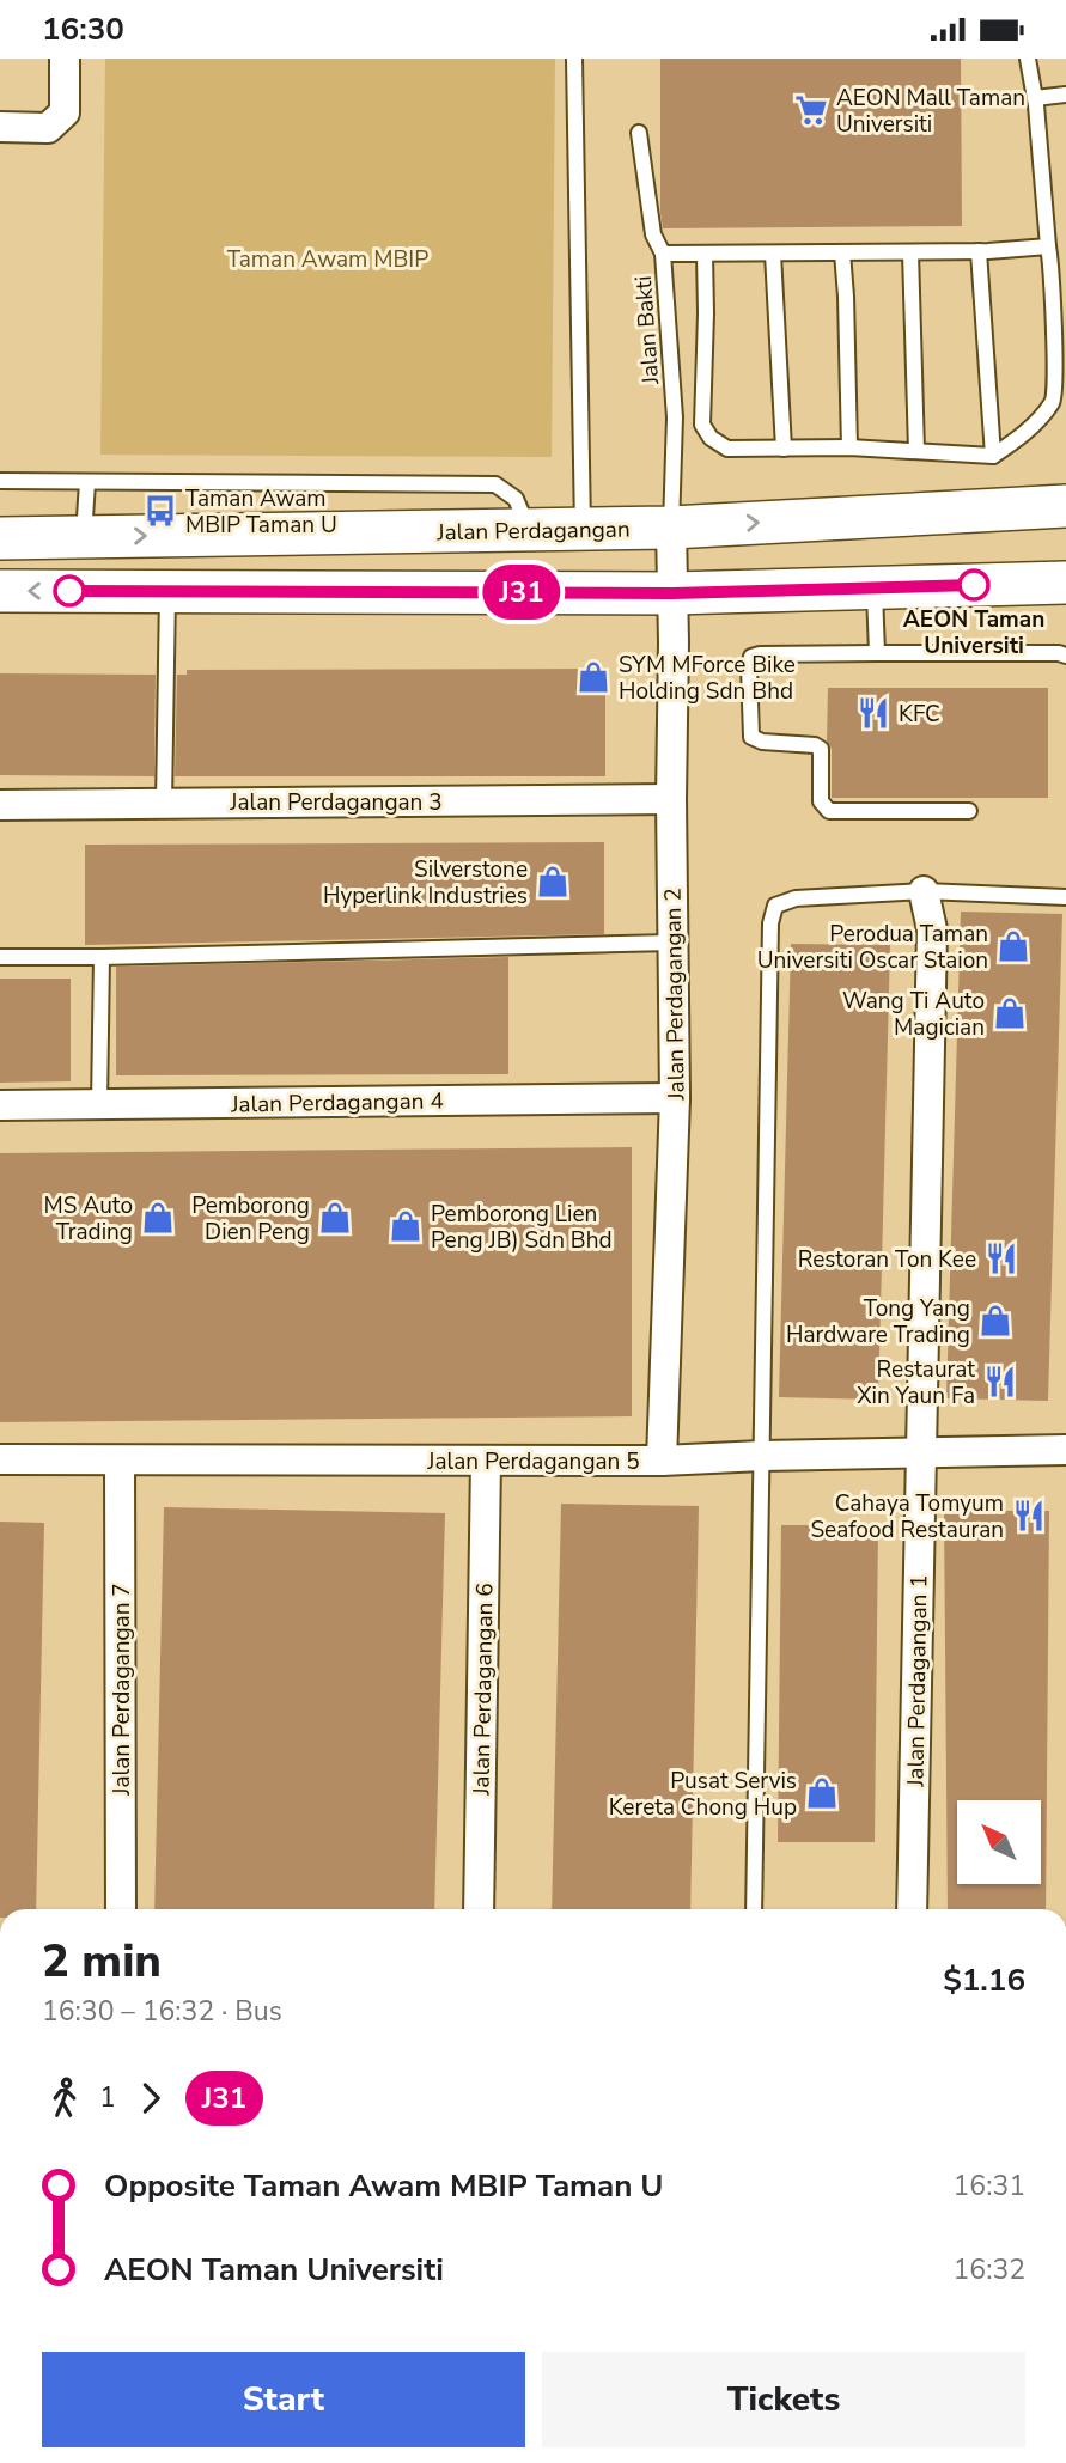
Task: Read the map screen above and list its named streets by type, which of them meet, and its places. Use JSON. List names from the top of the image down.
{
  "streets": {
    "main road": ["Jalan Perdagangan"],
    "street": [
      "Jalan Perdagangan 3",
      "Jalan Perdagangan 2",
      "Jalan Perdagangan 4",
      "Jalan Perdagangan 5",
      "Jalan Perdagangan 1",
      "Jalan Perdagangan 7",
      "Jalan Perdagangan 6"
    ],
    "lane": ["Jalan Bakti"]
  },
  "crossings": [
    ["Jalan Bakti", "Jalan Perdagangan"],
    ["Jalan Bakti", "Jalan Perdagangan 2"],
    ["Jalan Perdagangan", "Jalan Perdagangan 2"],
    ["Jalan Perdagangan 3", "Jalan Perdagangan 2"],
    ["Jalan Perdagangan 2", "Jalan Perdagangan 4"],
    ["Jalan Perdagangan 2", "Jalan Perdagangan 5"],
    ["Jalan Perdagangan 5", "Jalan Perdagangan 1"],
    ["Jalan Perdagangan 5", "Jalan Perdagangan 7"],
    ["Jalan Perdagangan 5", "Jalan Perdagangan 6"]
  ],
  "parks": ["Taman Awam MBIP"],
  "places": {
    "supermarket": ["AEON Mall Taman Universiti"],
    "bus stop": ["Taman Awam MBIP Taman U"],
    "other": ["AEON Taman Universiti"],
    "shop": [
      "SYM MForce Bike Holding Sdn Bhd",
      "Silverstone Hyperlink Industries",
      "Perodua Taman Universiti Oscar Staion",
      "Wang Ti Auto Magician",
      "MS Auto Trading",
      "Pemborong Dien Peng",
      "Pemborong Lien Peng JB) Sdn Bhd",
      "Tong Yang Hardware Trading",
      "Pusat Servis Kereta Chong Hup"
    ],
    "restaurant": [
      "KFC",
      "Restoran Ton Kee",
      "Restaurat Xin Yaun Fa",
      "Cahaya Tomyum Seafood Restauran"
    ]
  },
  "lines": ["bus line J31"],
  "north": "top left",
  "page": {
    "status": "16:30",
    "on_map": "J31",
    "heading": ["2 min", "16:30 – 16:32 · Bus", "$1.16"],
    "legs": ["1", "J31"],
    "list": [
      {
        "name": "Opposite Taman Awam MBIP Taman U",
        "value": "16:31"
      },
      {
        "name": "AEON Taman Universiti",
        "value": "16:32"
      }
    ],
    "buttons": ["Start", "Tickets"]
  }
}
